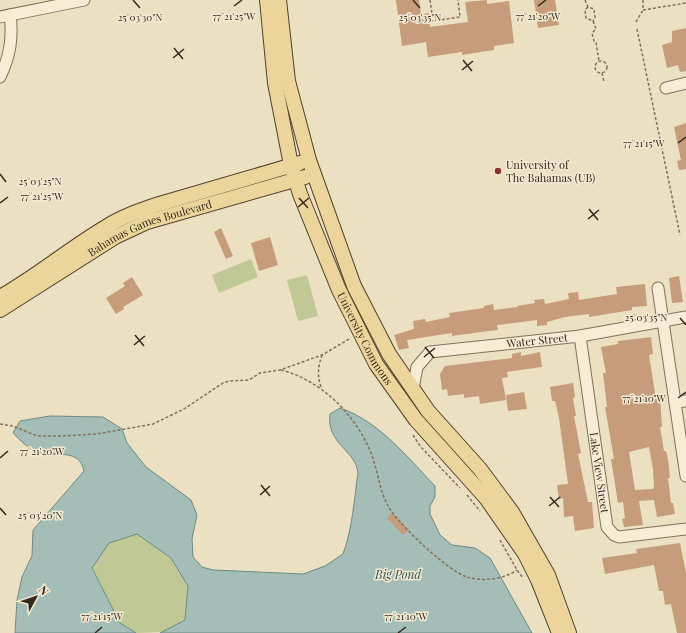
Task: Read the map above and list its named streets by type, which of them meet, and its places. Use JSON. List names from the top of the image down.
{
  "streets": {
    "main road": ["Bahamas Games Boulevard", "University Commons"],
    "street": ["Water Street", "Lake View Street"]
  },
  "crossings": [
    ["Bahamas Games Boulevard", "University Commons"],
    ["University Commons", "Water Street"],
    ["Water Street", "Lake View Street"]
  ],
  "water": ["Big Pond"],
  "places": ["University of The Bahamas (UB)"],
  "north": "top right",
  "coordinates": [
    "77°21'25\"W",
    "77°21'20\"W",
    "25°03'30\"N",
    "25°03'35\"N",
    "77°21'15\"W",
    "25°03'25\"N",
    "77°21'10\"W",
    "25°03'20\"N"
  ]
}
